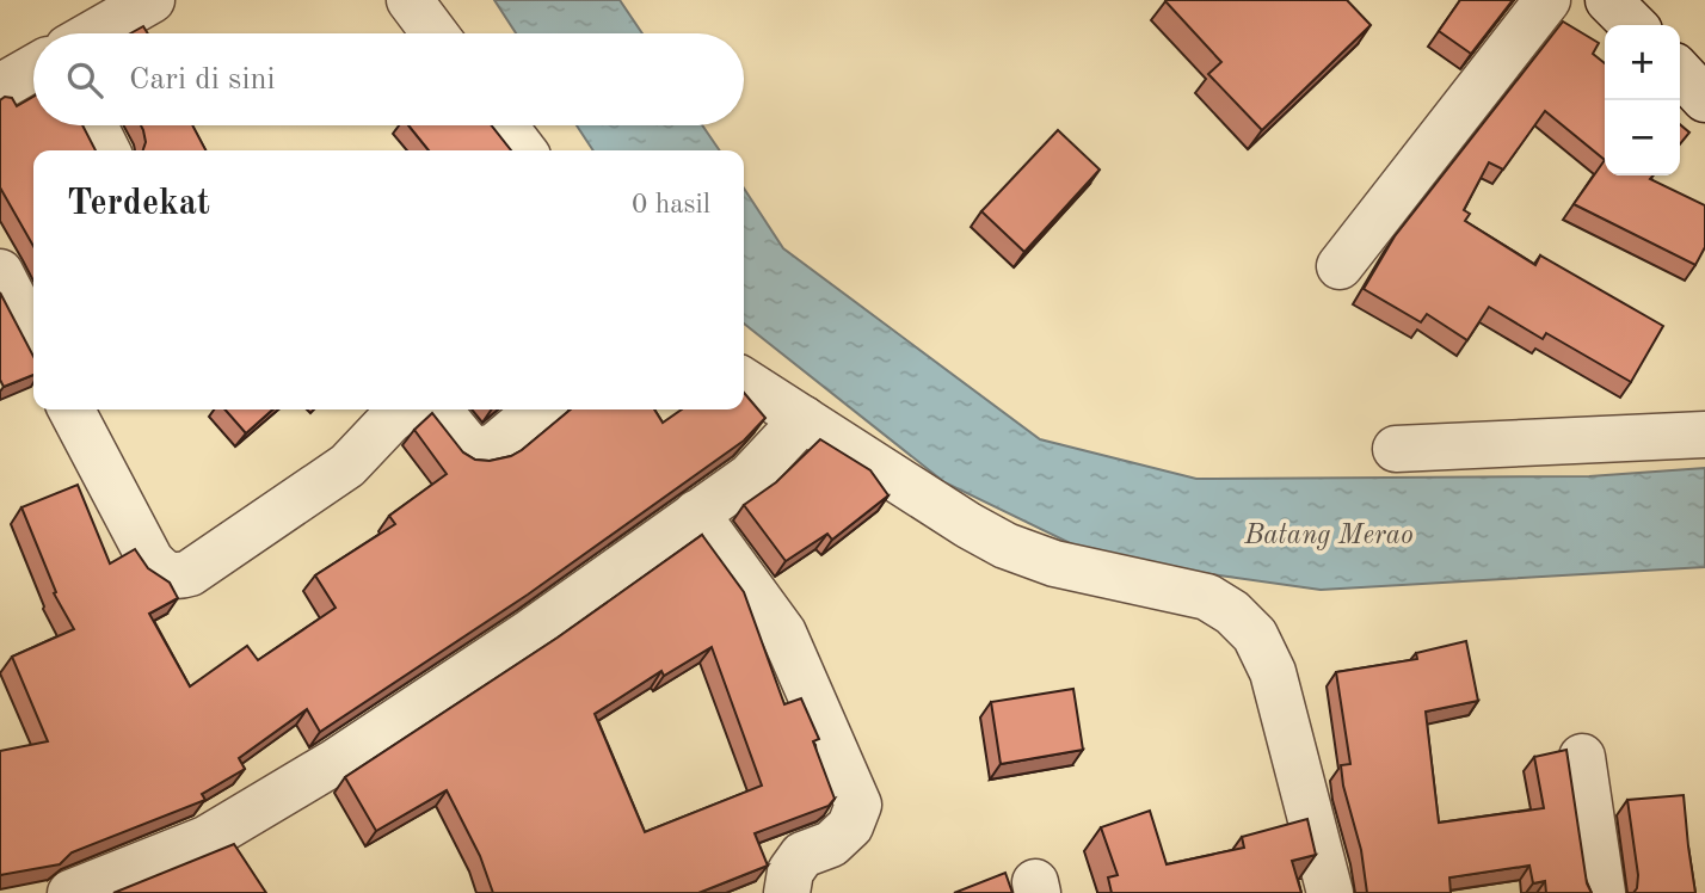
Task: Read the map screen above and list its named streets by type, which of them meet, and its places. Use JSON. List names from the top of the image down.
{
  "water": ["Batang Merao"],
  "page": {
    "map_buttons": ["+", "−"],
    "search": "Cari di sini",
    "heading": ["Terdekat", "0 hasil"]
  }
}
